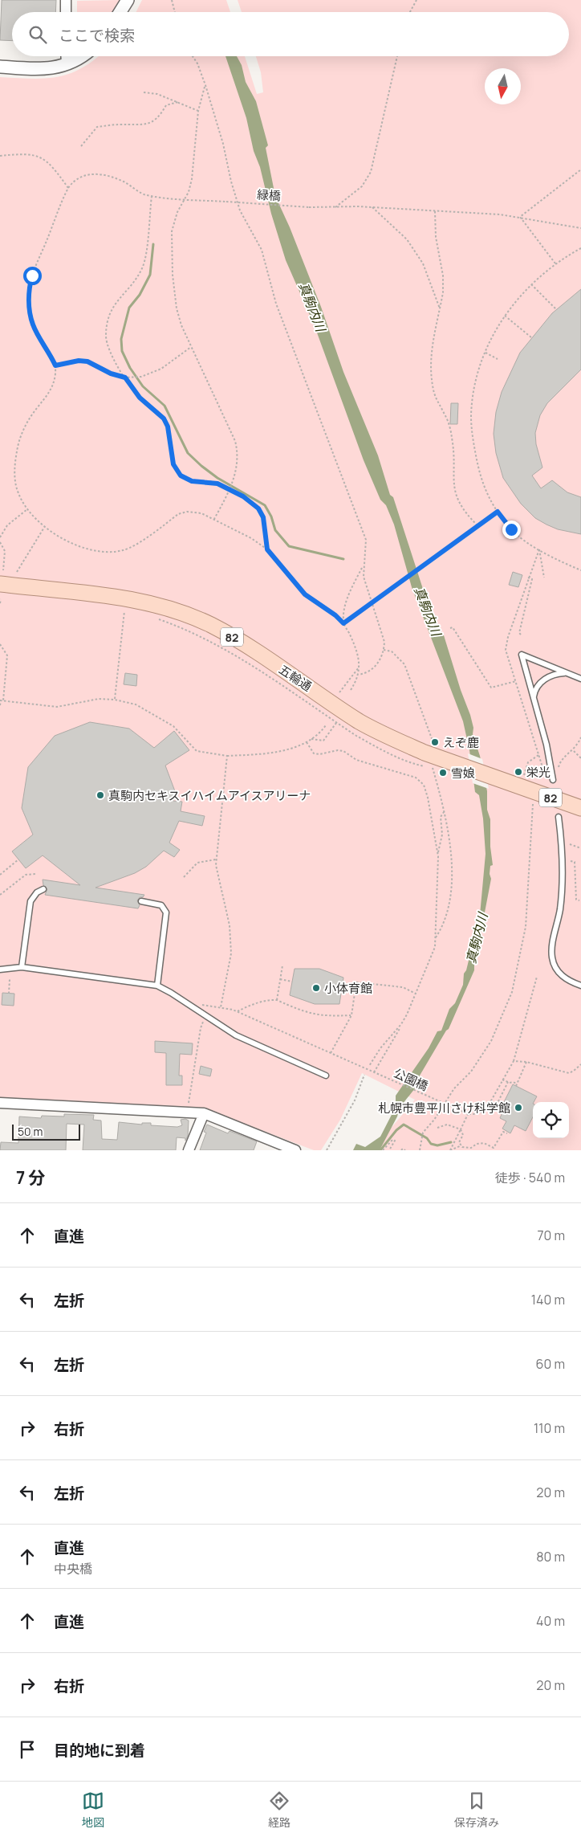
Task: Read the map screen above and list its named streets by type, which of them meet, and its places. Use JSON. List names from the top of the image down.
{
  "streets": {
    "main road": ["82", "五輪通"],
    "path": ["緑橋", "公園橋"]
  },
  "water": ["真駒内川"],
  "places": [
    "えぞ鹿",
    "栄光",
    "雪娘",
    "真駒内セキスイハイムアイスアリーナ",
    "小体育館",
    "札幌市豊平川さけ科学館"
  ],
  "scale_bar": "50 m",
  "north": "bottom",
  "page": {
    "search": "ここで検索",
    "scale": "50 m",
    "heading": ["7 分", "徒歩 · 540 m"],
    "list": [
      ["直進", "70 m"],
      ["左折", "140 m"],
      ["左折", "60 m"],
      ["右折", "110 m"],
      ["左折", "20 m"],
      ["直進", "中央橋", "80 m"],
      ["直進", "40 m"],
      ["右折", "20 m"],
      "目的地に到着"
    ],
    "nav": ["地図", "経路", "保存済み"]
  }
}
